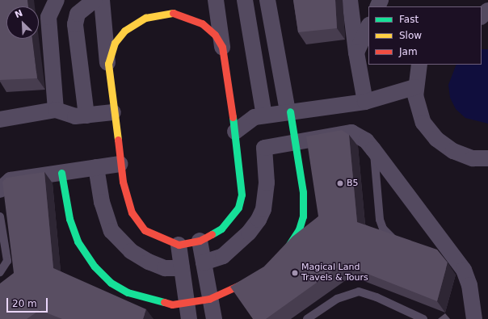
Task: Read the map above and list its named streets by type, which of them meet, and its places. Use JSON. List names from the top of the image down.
{
  "places": ["B5", "Magical Land Travels & Tours"],
  "legend": ["Fast", "Slow", "Jam"],
  "scale_bar": "20 m",
  "north": "top left"
}
